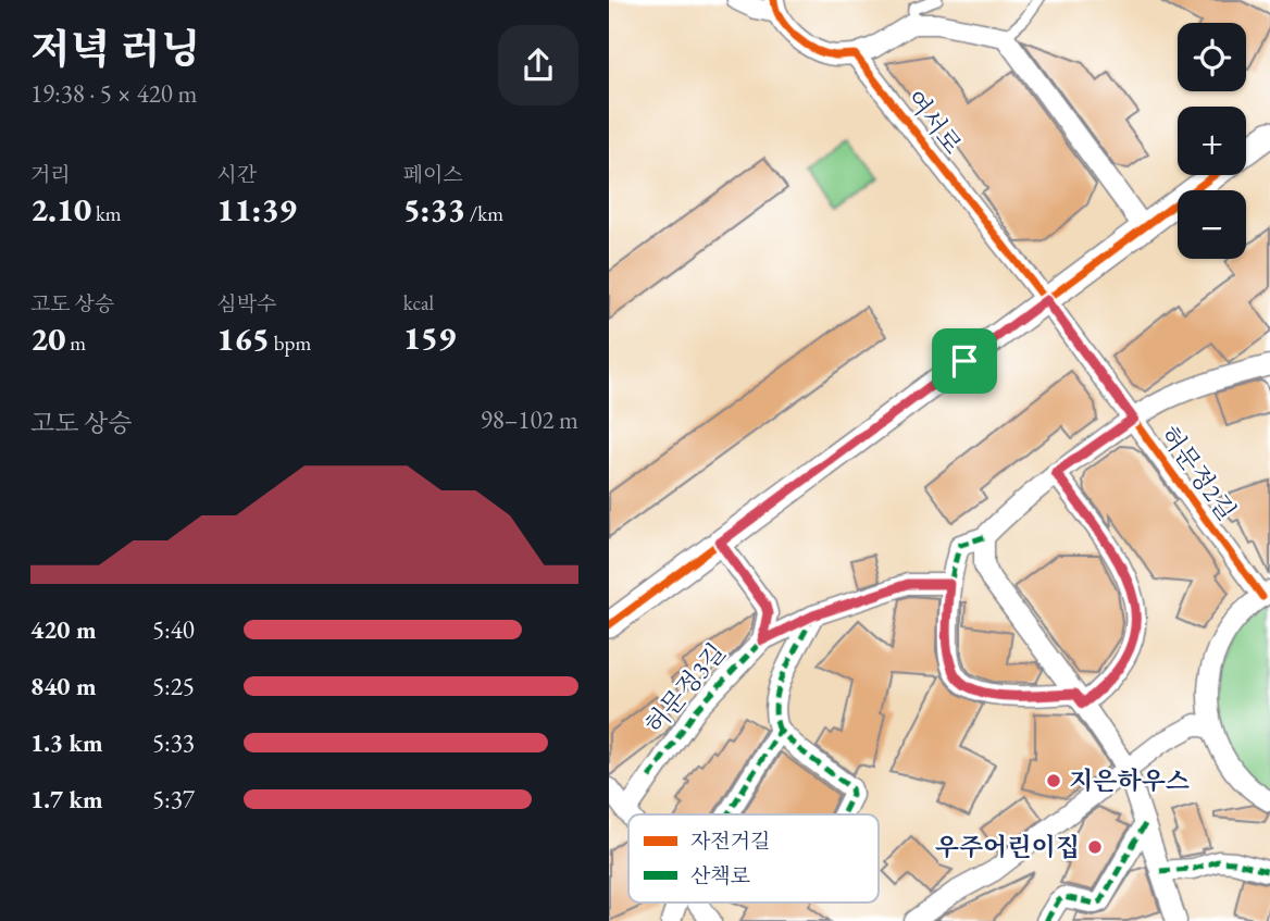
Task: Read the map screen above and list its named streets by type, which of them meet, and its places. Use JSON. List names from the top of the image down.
{
  "streets": {
    "street": ["여서로", "허문정2길", "허문정3길"]
  },
  "crossings": [
    ["여서로", "허문정2길"],
    ["허문정2길", "허문정3길"]
  ],
  "places": ["지은하우스", "우주어린이집"],
  "legend": ["자전거길", "산책로"],
  "page": {
    "heading": ["저녁 러닝", "19:38 · 5 × 420 m"],
    "map_buttons": ["+", "−"],
    "stats": [
      ["거리", "2.10 km"],
      ["시간", "11:39"],
      ["페이스", "5:33 /km"],
      ["고도 상승", "20 m"],
      ["심박수", "165 bpm"],
      ["kcal", "159"]
    ],
    "chart": ["고도 상승", "98–102 m"],
    "list": [
      {
        "name": "420 m",
        "note": "5:40"
      },
      {
        "name": "840 m",
        "note": "5:25"
      },
      {
        "name": "1.3 km",
        "note": "5:33"
      },
      {
        "name": "1.7 km",
        "note": "5:37"
      }
    ]
  }
}
